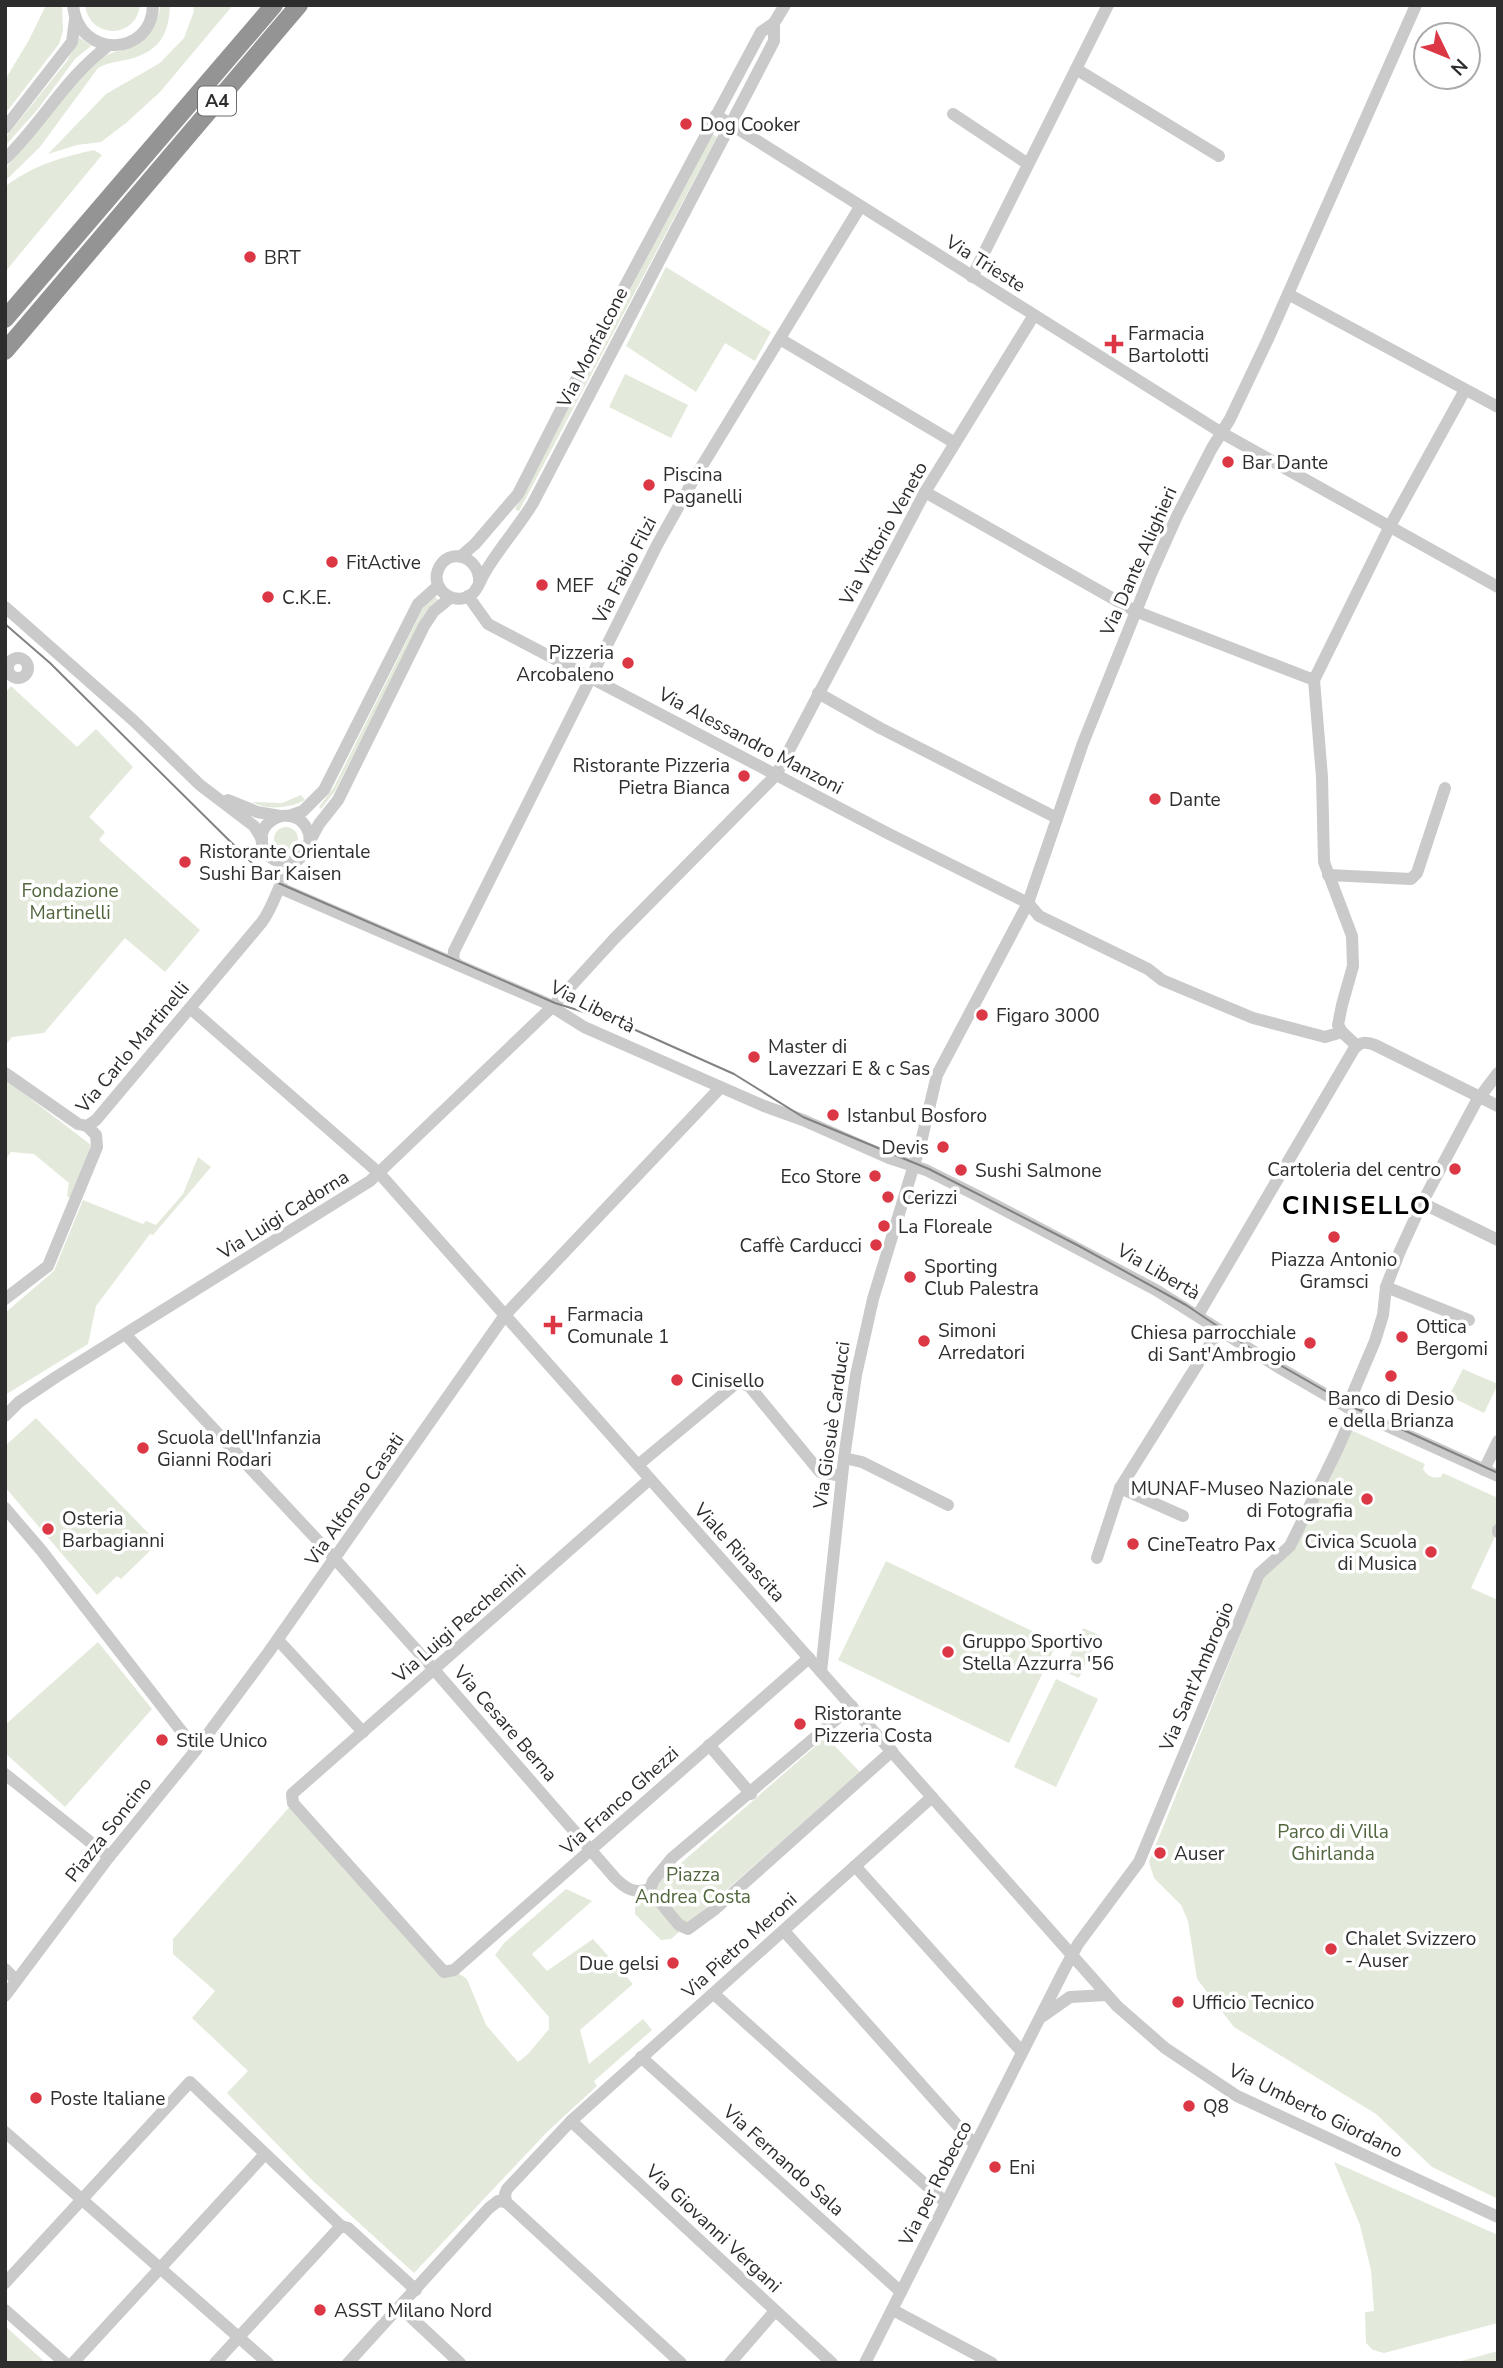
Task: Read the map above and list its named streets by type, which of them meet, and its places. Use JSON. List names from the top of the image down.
{
  "streets": {
    "highway": ["A4"],
    "street": [
      "Via Trieste",
      "Via Monfalcone",
      "Via Vittorio Veneto",
      "Via Dante Alighieri",
      "Via Fabio Filzi",
      "Via Alessandro Manzoni",
      "Via Libertà",
      "Via Carlo Martinelli",
      "Via Luigi Cadorna",
      "Via Giosuè Carducci",
      "Via Alfonso Casati",
      "Viale Rinascita",
      "Via Luigi Pecchenini",
      "Via Sant'Ambrogio",
      "Via Cesare Berna",
      "Via Franco Ghezzi",
      "Piazza Soncino",
      "Via Pietro Meroni",
      "Via Umberto Giordano",
      "Via Fernando Sala",
      "Via per Robecco",
      "Via Giovanni Vergani"
    ]
  },
  "crossings": [
    ["Via Trieste", "Via Monfalcone"],
    ["Via Trieste", "Via Vittorio Veneto"],
    ["Via Trieste", "Via Dante Alighieri"],
    ["Via Trieste", "Via Fabio Filzi"],
    ["Via Monfalcone", "Via Alessandro Manzoni"],
    ["Via Vittorio Veneto", "Via Alessandro Manzoni"],
    ["Via Vittorio Veneto", "Via Luigi Cadorna"],
    ["Via Dante Alighieri", "Via Alessandro Manzoni"],
    ["Via Dante Alighieri", "Via Libertà"],
    ["Via Dante Alighieri", "Via Giosuè Carducci"],
    ["Via Fabio Filzi", "Via Alessandro Manzoni"],
    ["Via Fabio Filzi", "Via Libertà"],
    ["Via Alessandro Manzoni", "Via Luigi Cadorna"],
    ["Via Libertà", "Via Carlo Martinelli"],
    ["Via Libertà", "Via Luigi Cadorna"],
    ["Via Libertà", "Via Giosuè Carducci"],
    ["Via Libertà", "Via Alfonso Casati"],
    ["Via Libertà", "Via Sant'Ambrogio"],
    ["Via Carlo Martinelli", "Viale Rinascita"],
    ["Via Luigi Cadorna", "Viale Rinascita"],
    ["Via Luigi Cadorna", "Via Cesare Berna"],
    ["Via Giosuè Carducci", "Viale Rinascita"],
    ["Via Alfonso Casati", "Viale Rinascita"],
    ["Via Alfonso Casati", "Via Cesare Berna"],
    ["Via Alfonso Casati", "Piazza Soncino"],
    ["Viale Rinascita", "Via Luigi Pecchenini"],
    ["Viale Rinascita", "Via Sant'Ambrogio"],
    ["Viale Rinascita", "Via Franco Ghezzi"],
    ["Viale Rinascita", "Via Pietro Meroni"],
    ["Viale Rinascita", "Via Umberto Giordano"],
    ["Viale Rinascita", "Via per Robecco"],
    ["Via Luigi Pecchenini", "Via Cesare Berna"],
    ["Via Luigi Pecchenini", "Via Franco Ghezzi"],
    ["Via Sant'Ambrogio", "Via Umberto Giordano"],
    ["Via Sant'Ambrogio", "Via per Robecco"],
    ["Via Cesare Berna", "Via Franco Ghezzi"],
    ["Via Pietro Meroni", "Via Fernando Sala"],
    ["Via Pietro Meroni", "Via Giovanni Vergani"],
    ["Via Umberto Giordano", "Via per Robecco"],
    ["Via Fernando Sala", "Via per Robecco"]
  ],
  "districts": ["CINISELLO"],
  "parks": ["Fondazione Martinelli", "Parco di Villa Ghirlanda", "Piazza Andrea Costa"],
  "places": {
    "other": [
      "Dog Cooker",
      "BRT",
      "Bar Dante",
      "Piscina Paganelli",
      "FitActive",
      "MEF",
      "C.K.E.",
      "Pizzeria Arcobaleno",
      "Ristorante Pizzeria Pietra Bianca",
      "Dante",
      "Ristorante Orientale Sushi Bar Kaisen",
      "Figaro 3000",
      "Master di Lavezzari E & c Sas",
      "Istanbul Bosforo",
      "Devis",
      "Cartoleria del centro",
      "Sushi Salmone",
      "Eco Store",
      "Cerizzi",
      "La Floreale",
      "Piazza Antonio Gramsci",
      "Caffè Carducci",
      "Sporting Club Palestra",
      "Ottica Bergomi",
      "Simoni Arredatori",
      "Chiesa parrocchiale di Sant'Ambrogio",
      "Banco di Desio e della Brianza",
      "Cinisello",
      "Scuola dell'Infanzia Gianni Rodari",
      "MUNAF-Museo Nazionale di Fotografia",
      "Osteria Barbagianni",
      "CineTeatro Pax",
      "Civica Scuola di Musica",
      "Gruppo Sportivo Stella Azzurra '56",
      "Ristorante Pizzeria Costa",
      "Stile Unico",
      "Auser",
      "Chalet Svizzero - Auser",
      "Due gelsi",
      "Ufficio Tecnico",
      "Poste Italiane",
      "Q8",
      "Eni",
      "ASST Milano Nord"
    ],
    "health": ["Farmacia Bartolotti", "Farmacia Comunale 1"]
  },
  "north": "bottom right"
}
